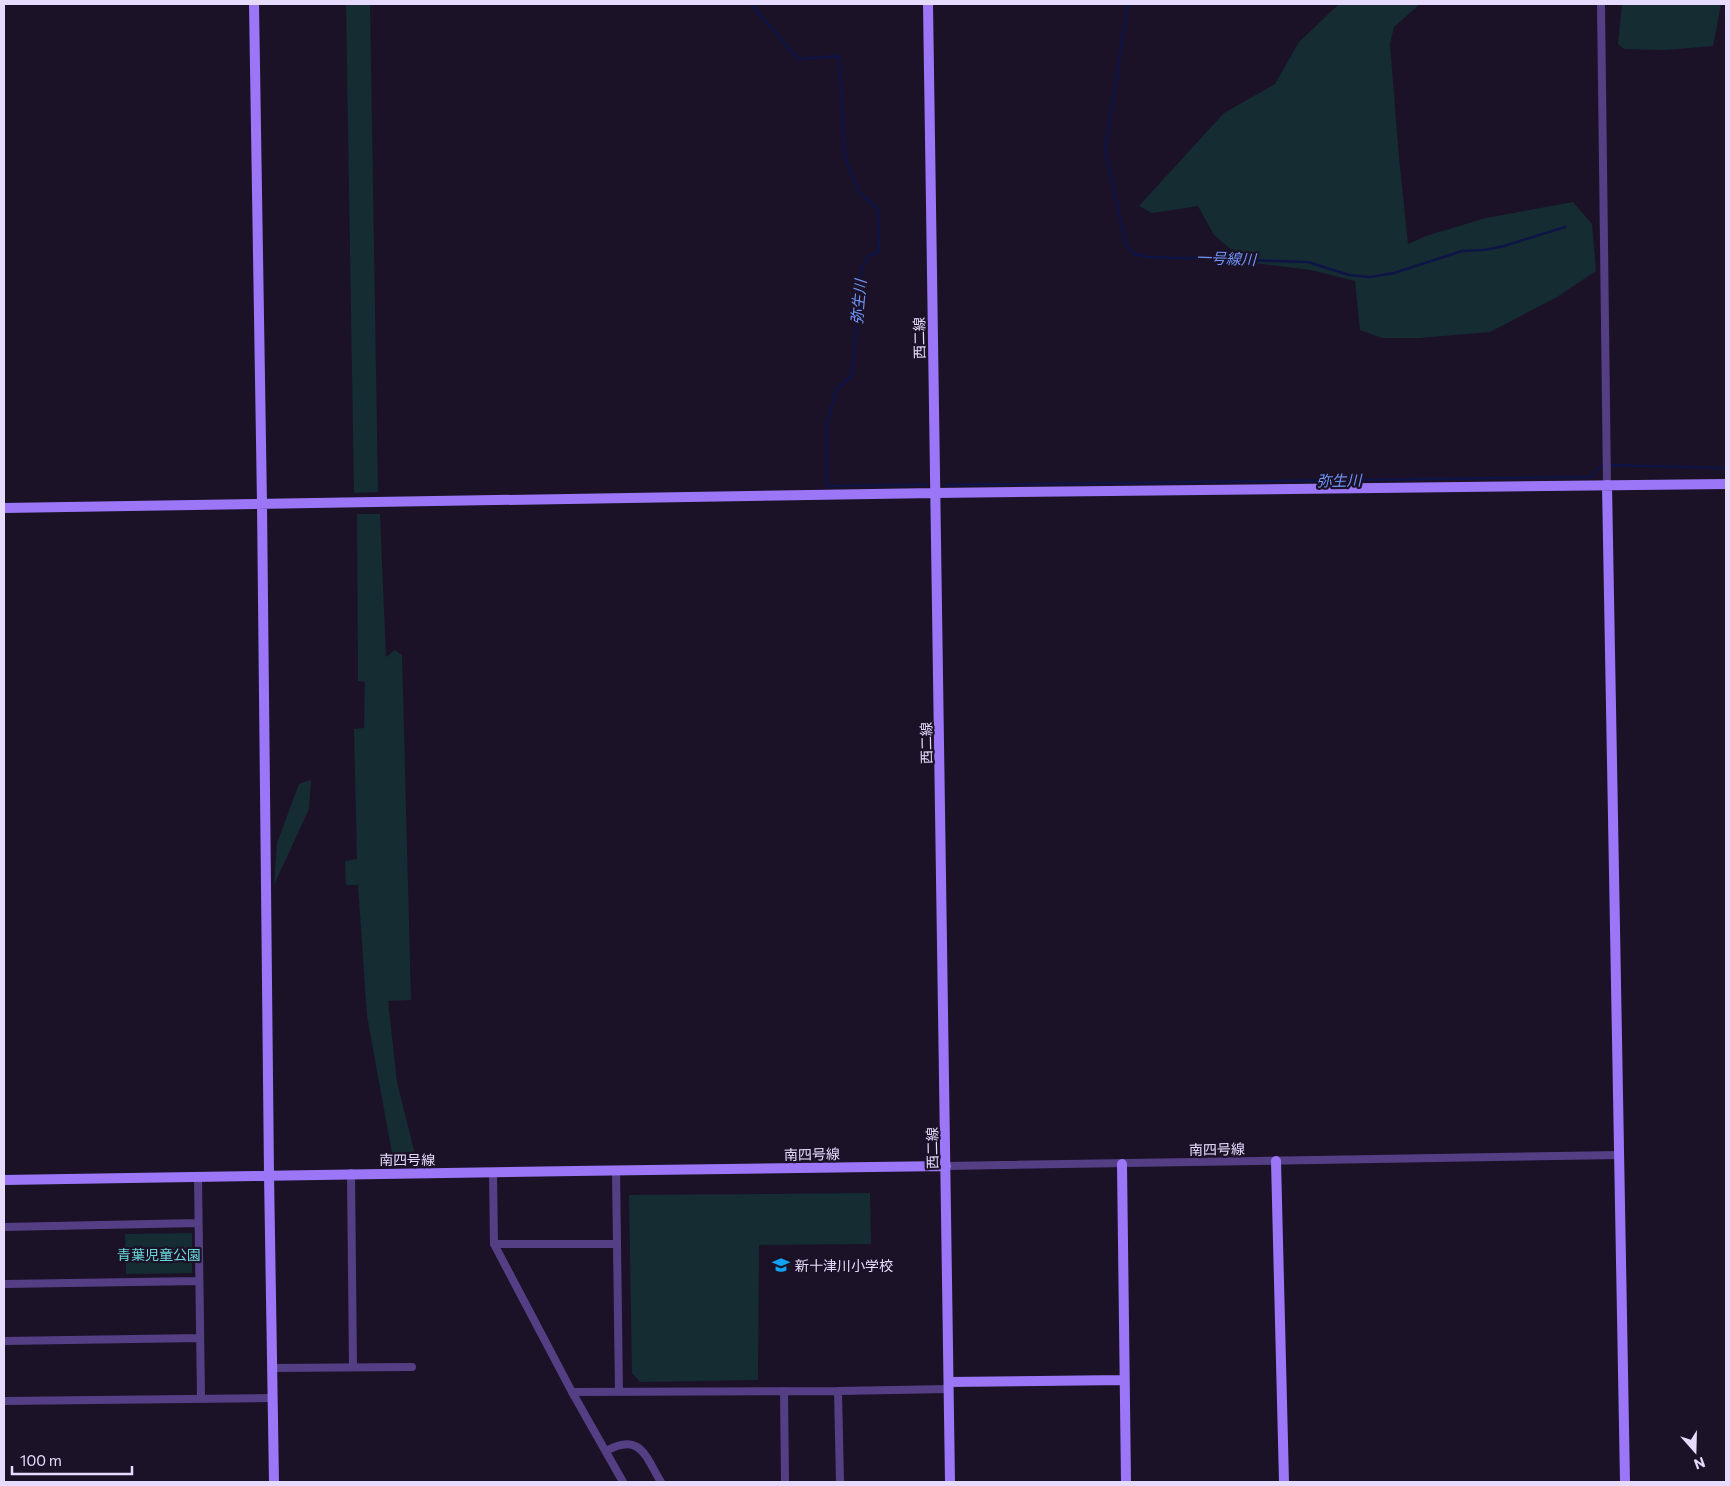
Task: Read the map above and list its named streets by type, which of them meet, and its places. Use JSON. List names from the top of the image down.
{
  "streets": {
    "street": ["西二線", "南四号線"]
  },
  "crossings": [
    ["西二線", "南四号線"]
  ],
  "water": ["一号線川", "弥生川"],
  "parks": ["青葉児童公園"],
  "places": {
    "school or university": ["新十津川小学校"]
  },
  "scale_bar": "100 m",
  "north": "bottom"
}
